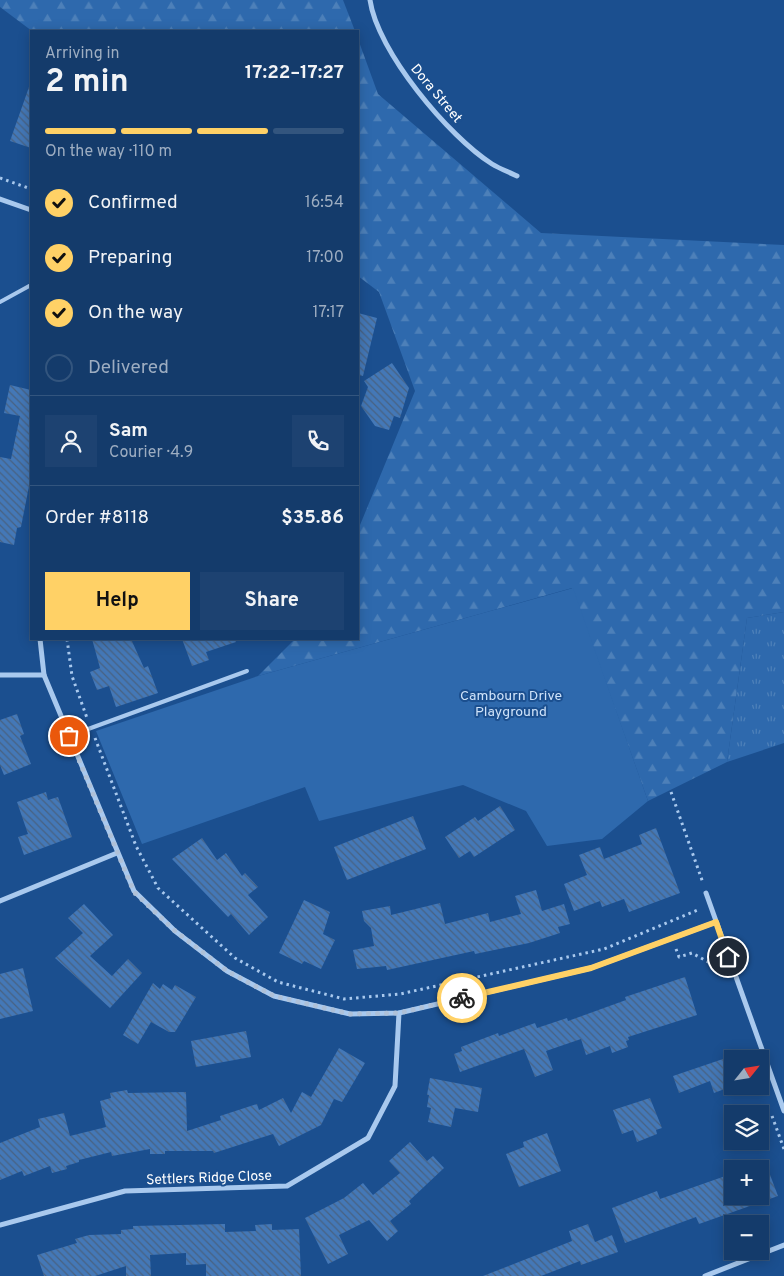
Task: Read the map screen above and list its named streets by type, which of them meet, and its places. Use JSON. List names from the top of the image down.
{
  "streets": {
    "street": ["Dora Street", "Settlers Ridge Close"]
  },
  "parks": ["Cambourn Drive Playground"],
  "north": "top right",
  "page": {
    "heading": ["2 min", "Arriving in", "17:22–17:27"],
    "panel": [
      "Sam",
      "Courier · 4.9",
      "Order #8118",
      "$35.86"
    ],
    "bar": "On the way · 110 m",
    "list": [
      ["Confirmed", "16:54"],
      ["Preparing", "17:00"],
      ["On the way", "17:17"],
      "Delivered"
    ],
    "buttons": ["Help", "Share"],
    "map_buttons": ["+", "−"]
  }
}
